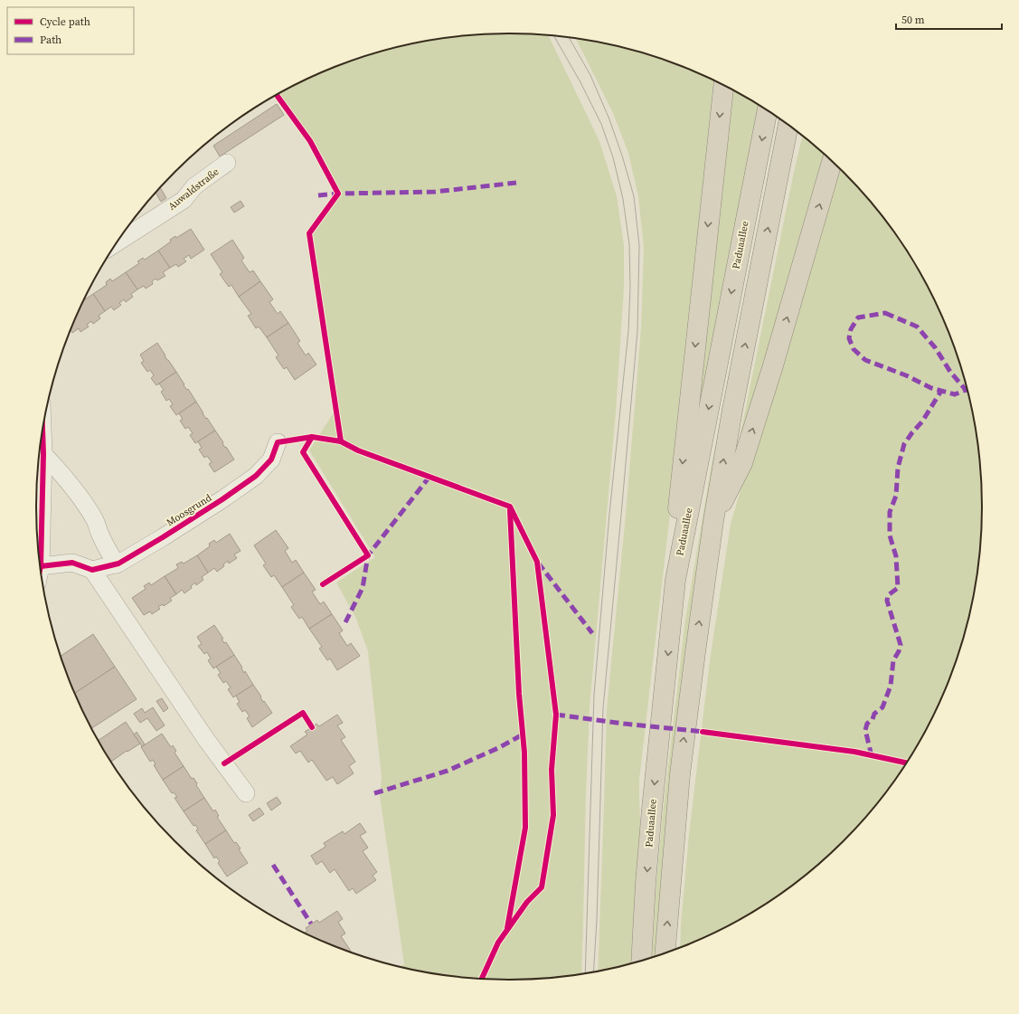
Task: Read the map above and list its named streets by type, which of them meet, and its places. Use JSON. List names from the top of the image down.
{
  "streets": {
    "highway": ["Paduaallee"],
    "street": ["Auwaldstraße", "Moosgrund"]
  },
  "legend": ["Cycle path", "Path"],
  "scale_bar": "50 m"
}
